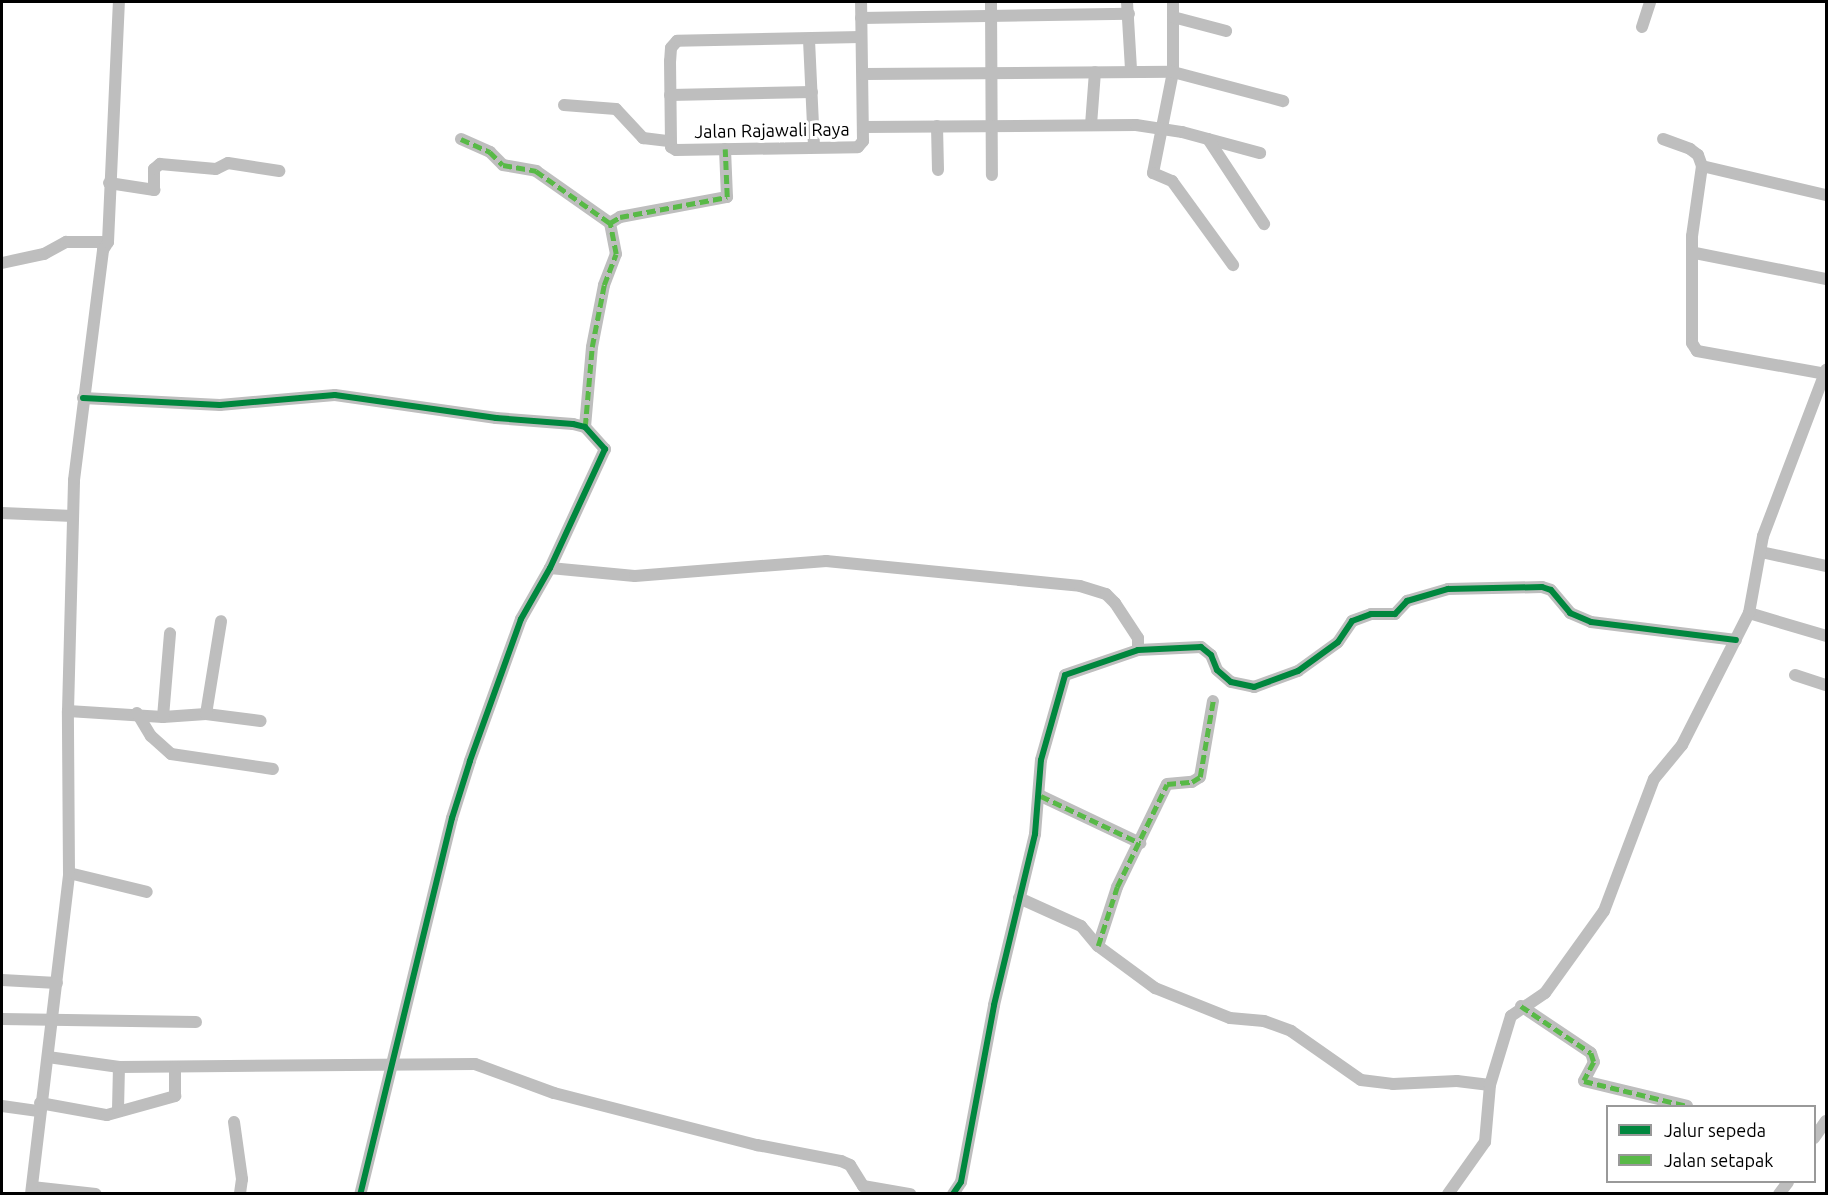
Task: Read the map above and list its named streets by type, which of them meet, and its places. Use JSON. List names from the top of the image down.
{
  "streets": {
    "street": ["Jalan Rajawali Raya"]
  },
  "legend": ["Jalur sepeda", "Jalan setapak"]
}
